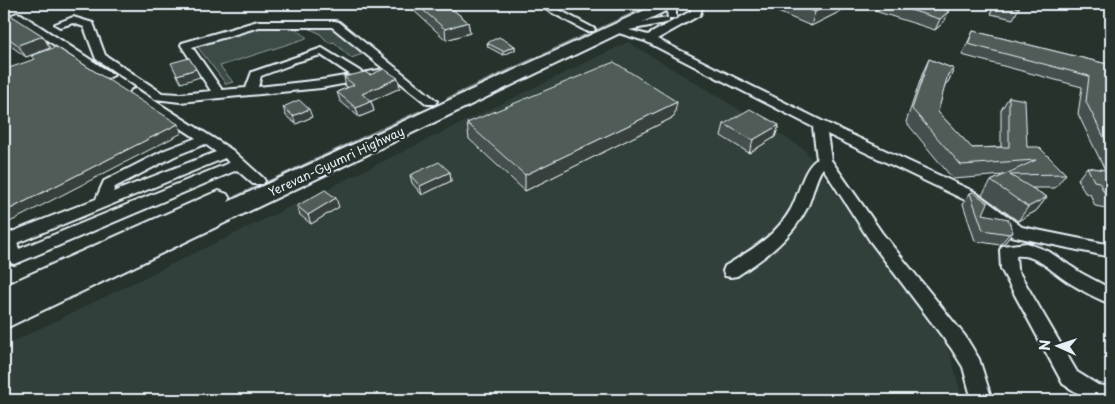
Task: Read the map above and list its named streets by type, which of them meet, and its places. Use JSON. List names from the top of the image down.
{
  "streets": {
    "highway": ["Yerevan-Gyumri Highway"]
  },
  "north": "left"
}
